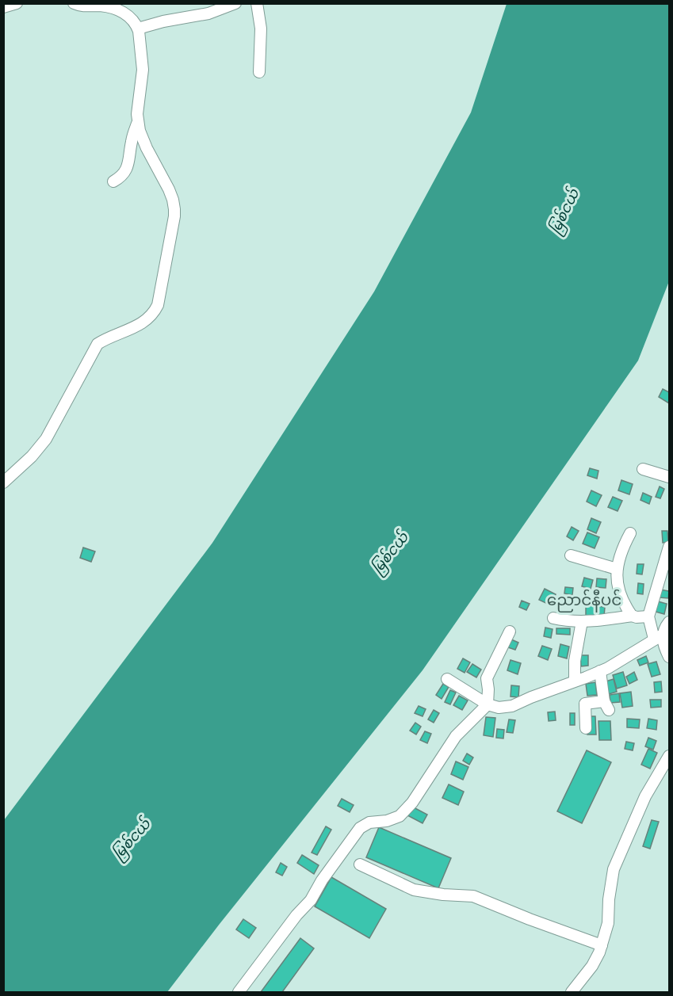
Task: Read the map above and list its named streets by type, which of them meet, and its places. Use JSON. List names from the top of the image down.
{
  "districts": ["ညောင်နီပင်"],
  "water": ["မြစ်ငယ်"]
}
